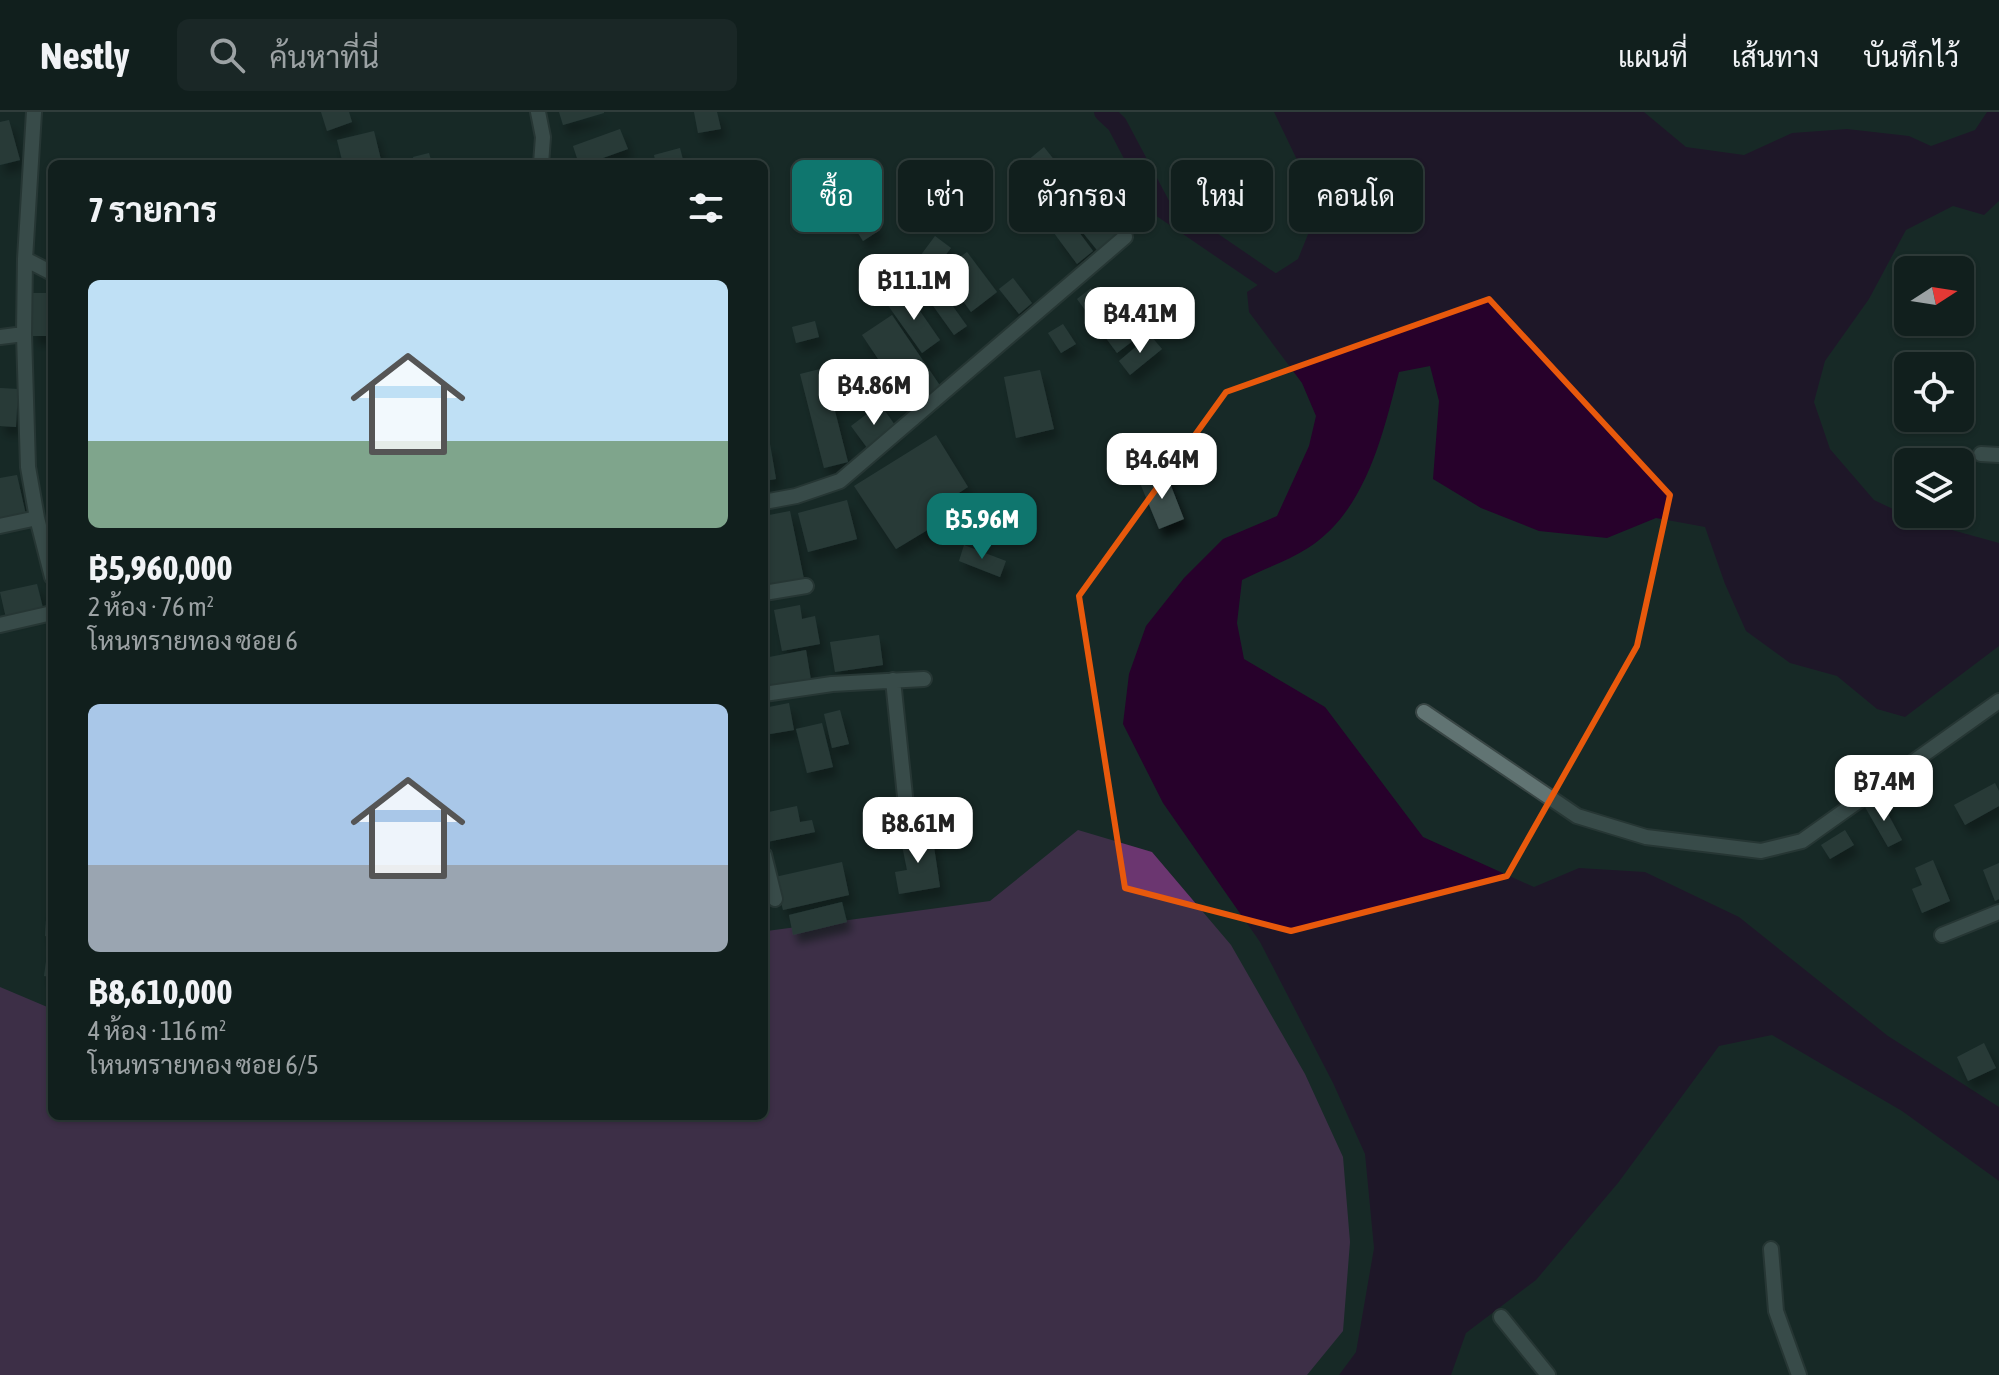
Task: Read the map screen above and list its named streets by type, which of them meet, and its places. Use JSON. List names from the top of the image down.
{
  "north": "right",
  "page": {
    "header": "Nestly",
    "search": "ค้นหาที่นี่",
    "nav": ["แผนที่", "เส้นทาง", "บันทึกไว้"],
    "chip": [
      "ซื้อ",
      "เช่า",
      "ตัวกรอง",
      "ใหม่",
      "คอนโด"
    ],
    "heading": "7 รายการ",
    "price": [
      "฿11.1M",
      "฿4.41M",
      "฿4.86M",
      "฿4.64M",
      "฿5.96M",
      "฿7.4M",
      "฿8.61M"
    ],
    "list": [
      {
        "name": "฿5,960,000",
        "note": "2 ห้อง · 76 m² · โหนทรายทอง ซอย 6"
      },
      {
        "name": "฿8,610,000",
        "note": "4 ห้อง · 116 m² · โหนทรายทอง ซอย 6/5"
      }
    ]
  }
}
